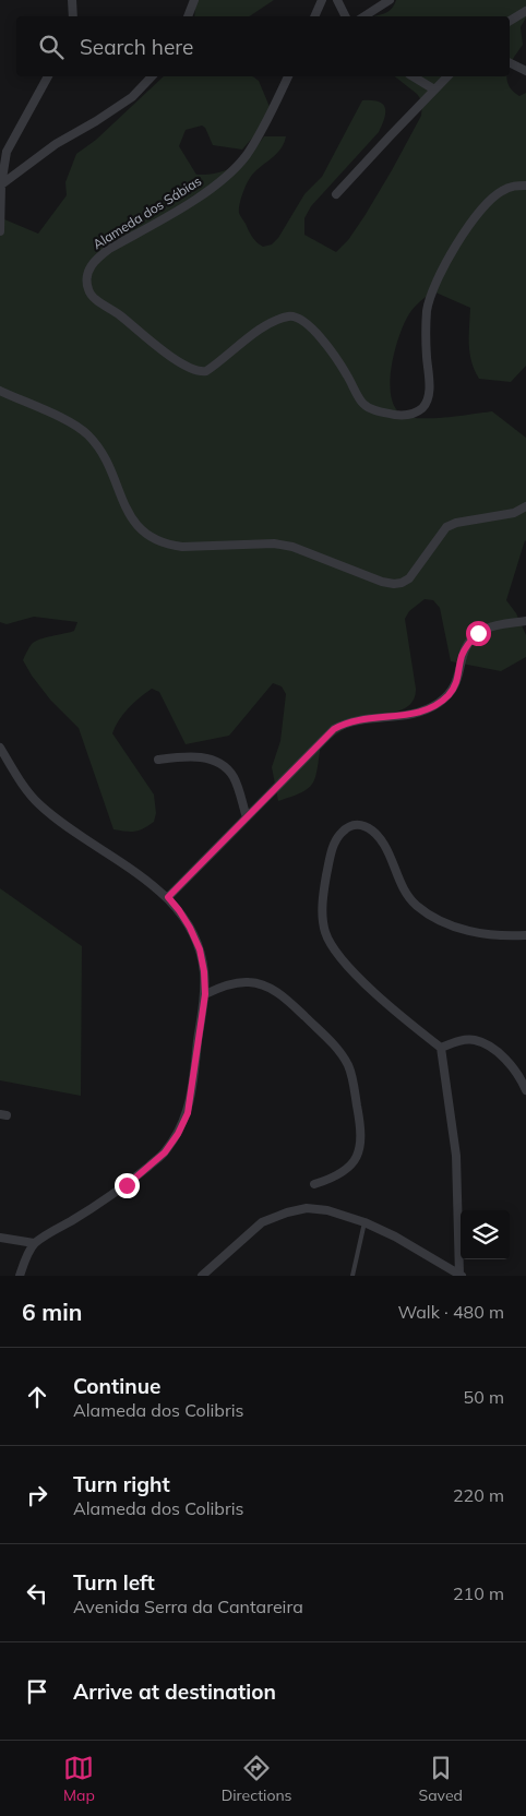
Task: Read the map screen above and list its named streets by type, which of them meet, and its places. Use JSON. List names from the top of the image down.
{
  "streets": {
    "street": ["Alameda dos Sábias"]
  },
  "page": {
    "search": "Search here",
    "heading": ["6 min", "Walk · 480 m"],
    "list": [
      ["Continue", "Alameda dos Colibris", "50 m"],
      ["Turn right", "Alameda dos Colibris", "220 m"],
      ["Turn left", "Avenida Serra da Cantareira", "210 m"],
      "Arrive at destination"
    ],
    "nav": ["Map", "Directions", "Saved"]
  }
}
